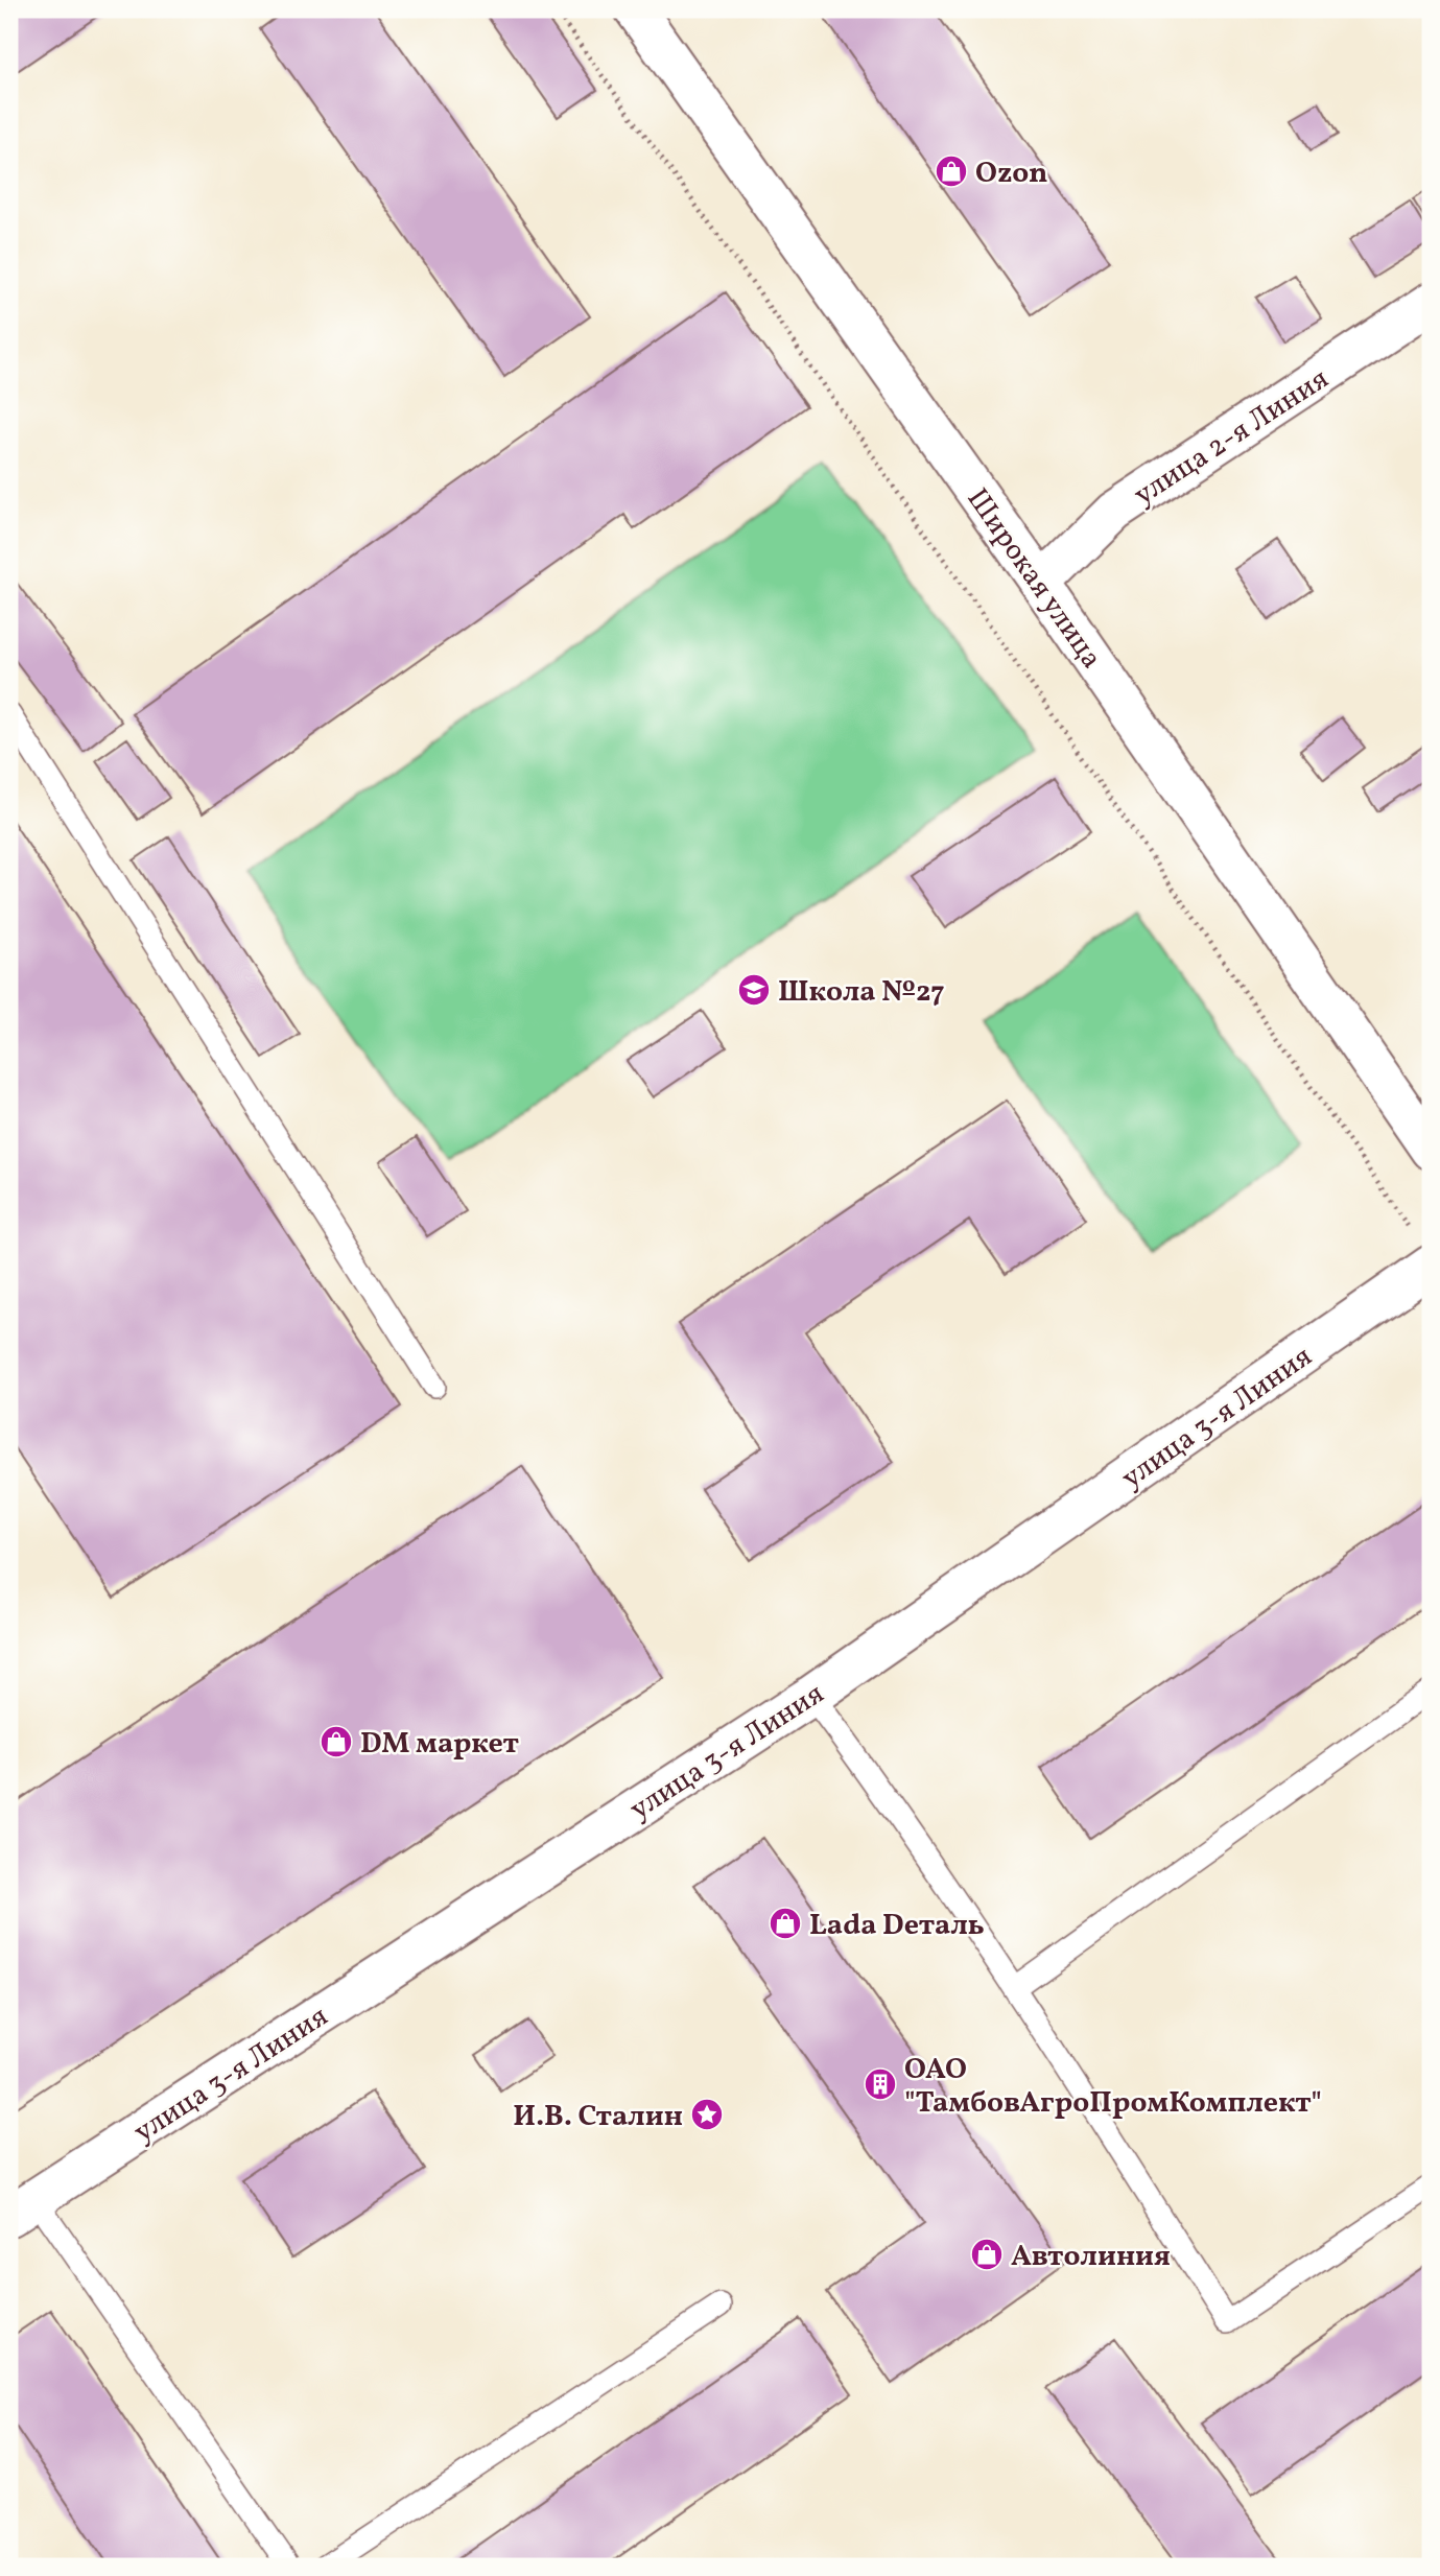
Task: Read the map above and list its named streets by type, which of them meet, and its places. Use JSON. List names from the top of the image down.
{
  "streets": {
    "street": ["улица 2-я Линия", "Широкая улица", "улица 3-я Линия"]
  },
  "crossings": [
    ["улица 2-я Линия", "Широкая улица"]
  ],
  "places": {
    "shop": [
      "Ozon",
      "DM маркет",
      "Lada Dеталь",
      "Автолиния"
    ],
    "school or university": ["Школа №27"],
    "building": ["ОАО \"ТамбовАгроПромКомплект\""],
    "place": ["И.В. Сталин"]
  }
}
